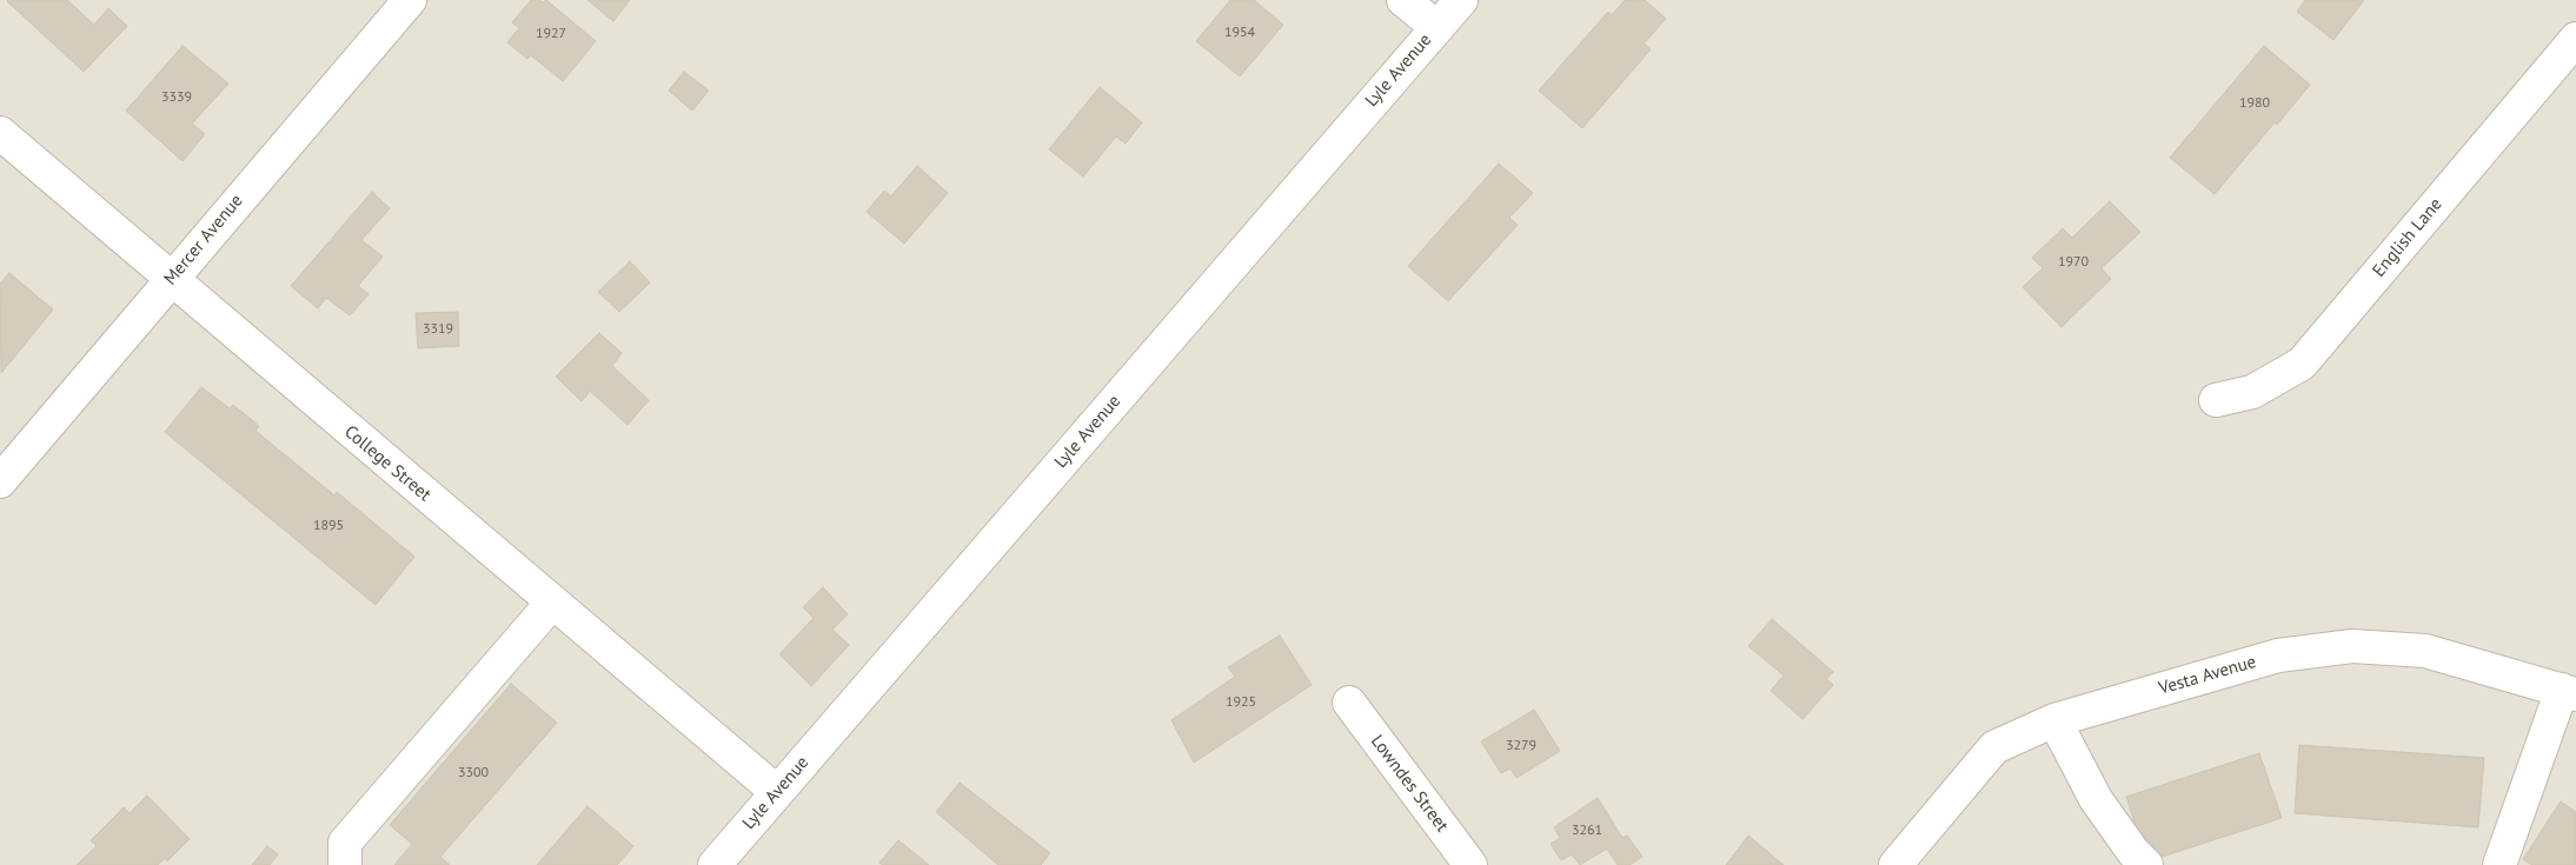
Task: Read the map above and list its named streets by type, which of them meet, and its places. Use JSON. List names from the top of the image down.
{
  "streets": {
    "street": [
      "Lyle Avenue",
      "English Lane",
      "Mercer Avenue",
      "College Street",
      "Vesta Avenue",
      "Lowndes Street"
    ]
  },
  "crossings": [
    ["Lyle Avenue", "College Street"],
    ["Mercer Avenue", "College Street"]
  ],
  "house_numbers": [
    "1954",
    "1927",
    "3339",
    "1980",
    "1970",
    "3319",
    "1895",
    "1925",
    "3279",
    "3300",
    "3261"
  ]
}
